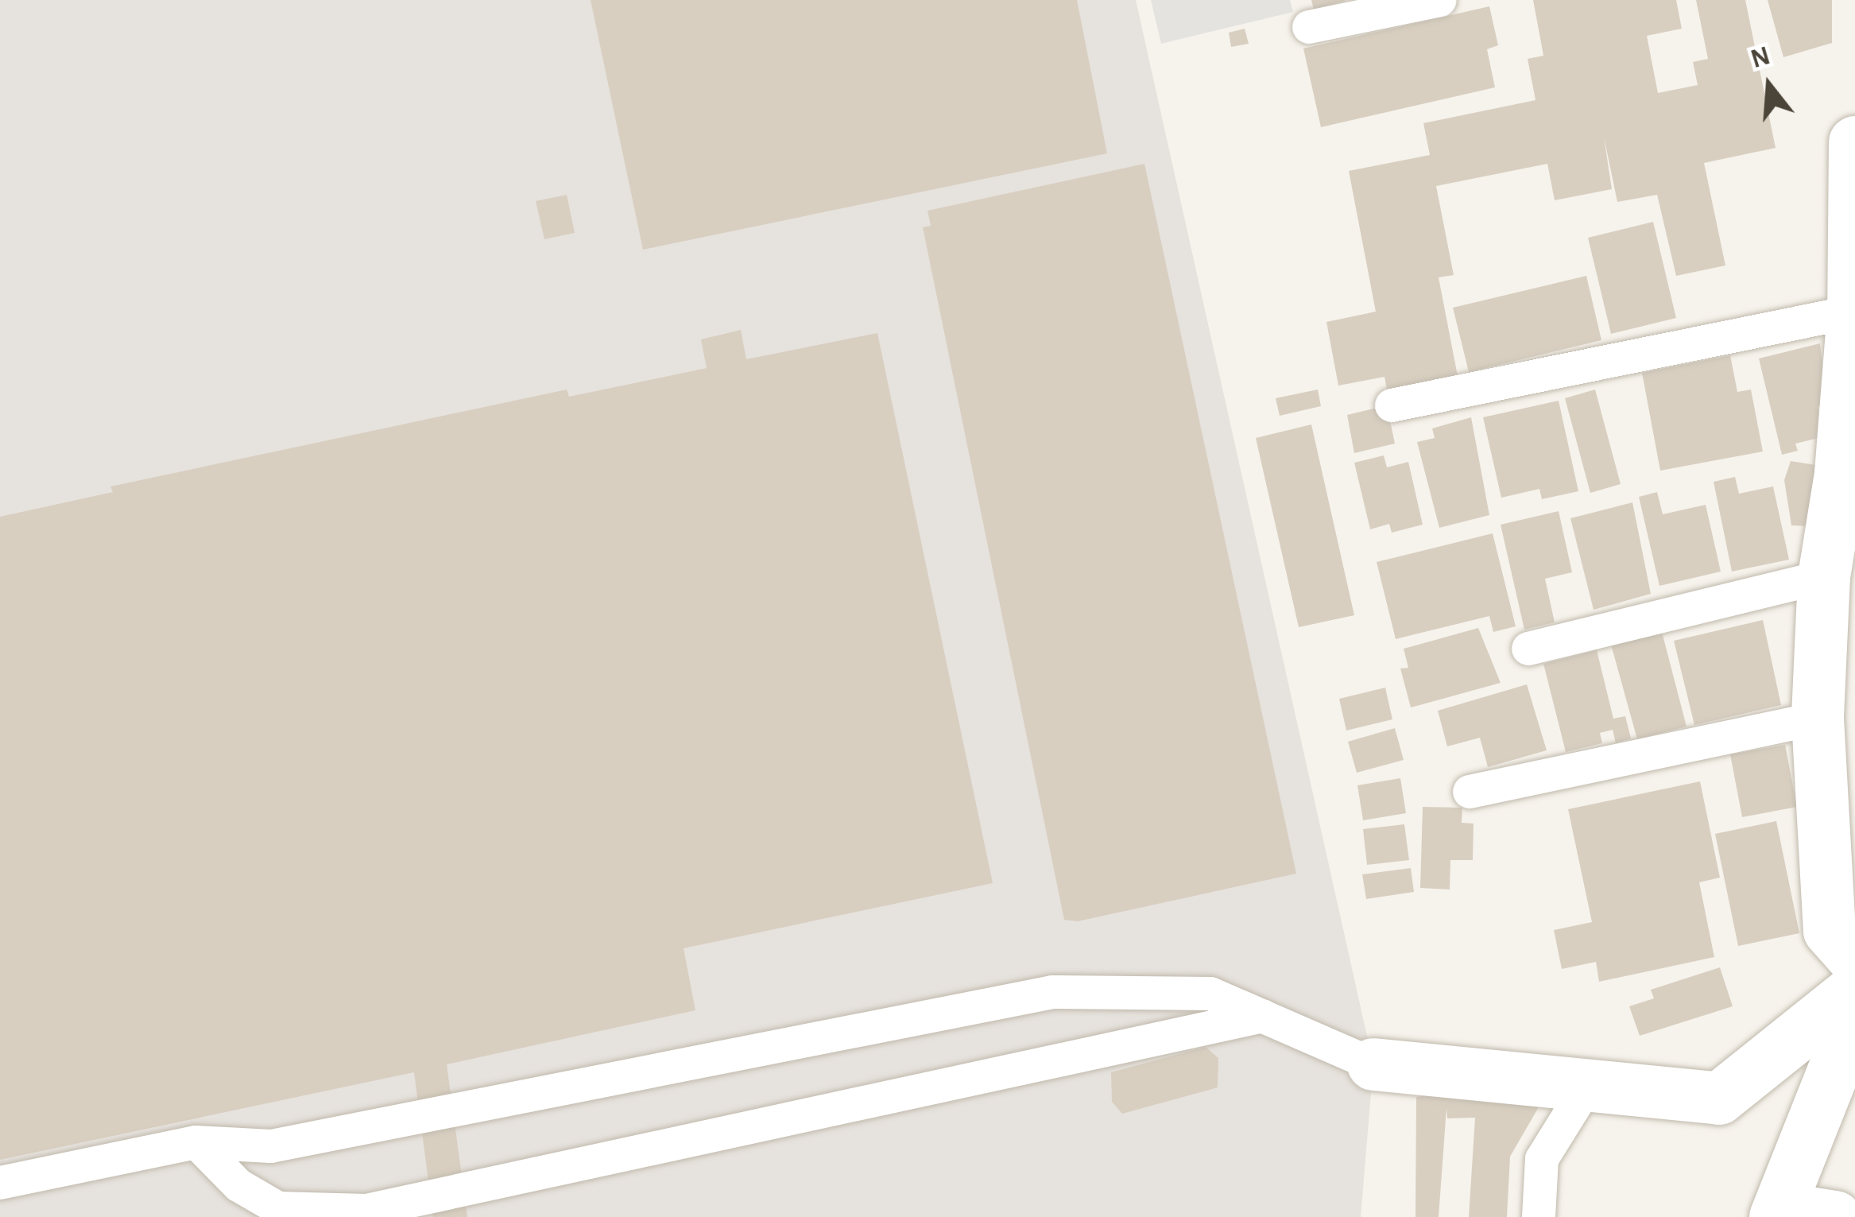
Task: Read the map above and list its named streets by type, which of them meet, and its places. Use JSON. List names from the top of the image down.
{
  "north": "top"
}
